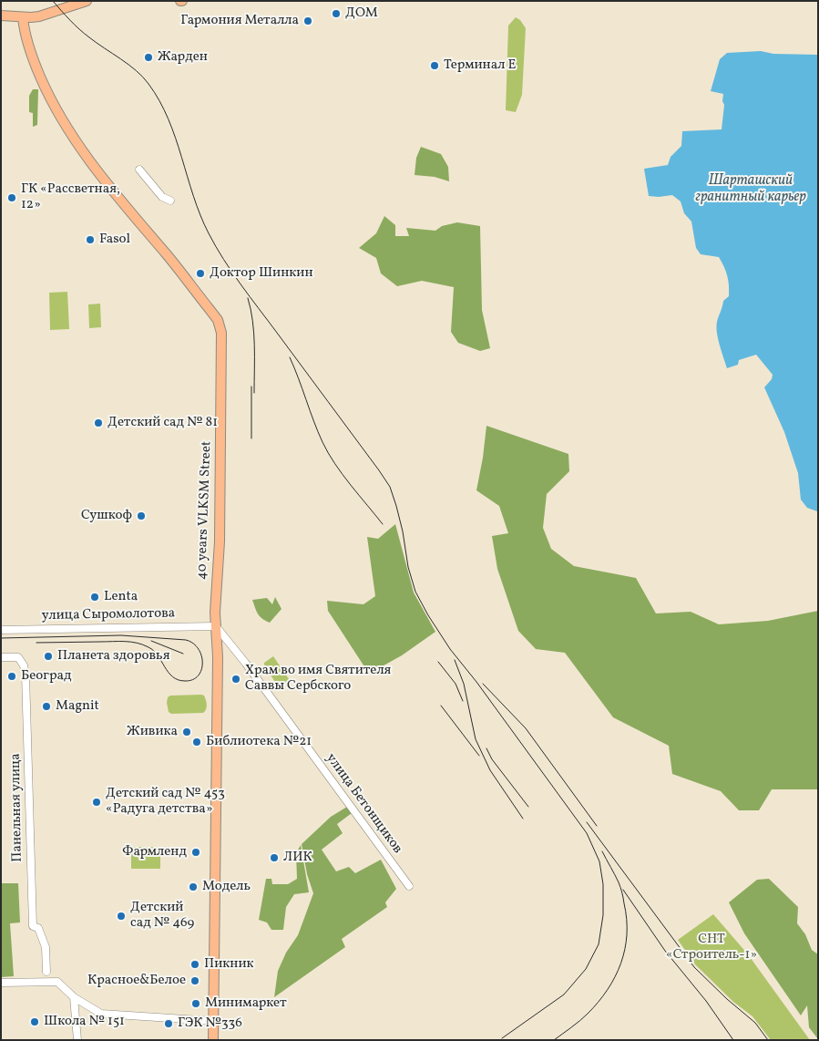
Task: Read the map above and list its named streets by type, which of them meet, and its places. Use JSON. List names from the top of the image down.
{
  "streets": {
    "main road": ["40 years VLKSM Street"],
    "street": ["улица Сыромолотова", "улица Бетонщиков", "Панельная улица"]
  },
  "crossings": [
    ["40 years VLKSM Street", "улица Сыромолотова"],
    ["40 years VLKSM Street", "улица Бетонщиков"],
    ["улица Сыромолотова", "улица Бетонщиков"]
  ],
  "water": ["Шарташский гранитный карьер"],
  "parks": ["СНТ «Строитель-1»"],
  "places": [
    "ДОМ",
    "Гармония Металла",
    "Жарден",
    "Терминал Е",
    "ГК «Рассветная, 12»",
    "Fasol",
    "Доктор Шинкин",
    "Детский сад № 81",
    "Сушкоф",
    "Lenta",
    "Планета здоровья",
    "Београд",
    "Храм во имя Святителя Саввы Сербского",
    "Magnit",
    "Живика",
    "Библиотека №21",
    "Детский сад № 453 «Радуга детства»",
    "Фармленд",
    "ЛИК",
    "Модель",
    "Детский сад № 469",
    "Пикник",
    "Красное&Белое",
    "Минимаркет",
    "Школа № 151",
    "ГЭК №336"
  ]
}
